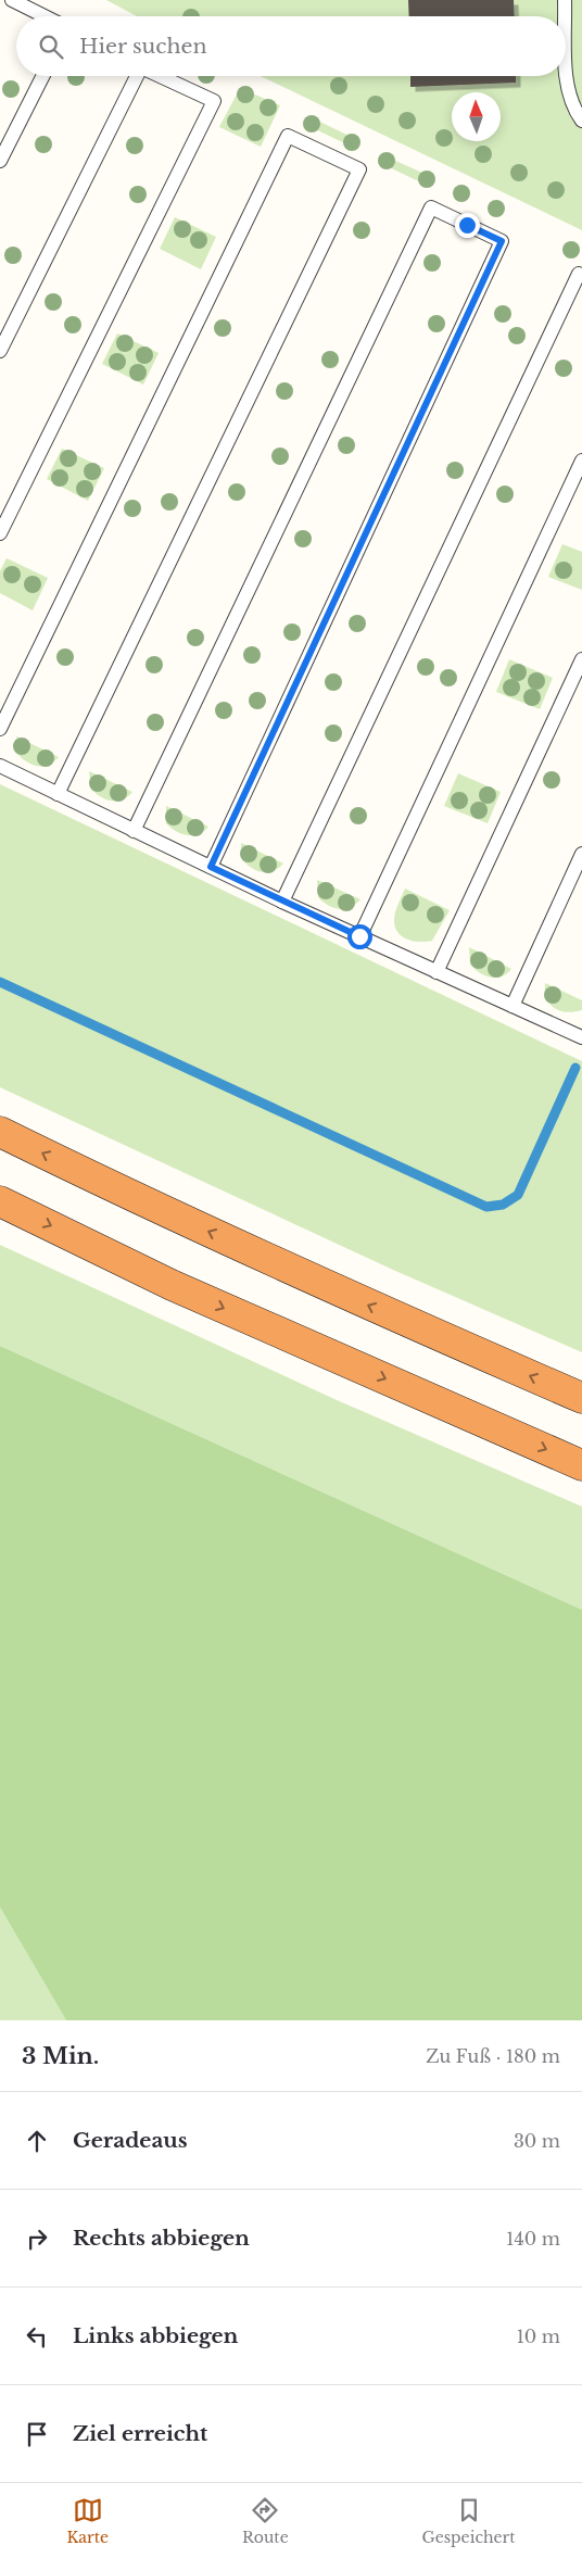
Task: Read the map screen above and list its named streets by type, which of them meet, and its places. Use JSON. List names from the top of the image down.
{
  "north": "top",
  "page": {
    "search": "Hier suchen",
    "heading": ["3 Min.", "Zu Fuß · 180 m"],
    "list": [
      ["Geradeaus", "30 m"],
      ["Rechts abbiegen", "140 m"],
      ["Links abbiegen", "10 m"],
      "Ziel erreicht"
    ],
    "nav": ["Karte", "Route", "Gespeichert"]
  }
}
